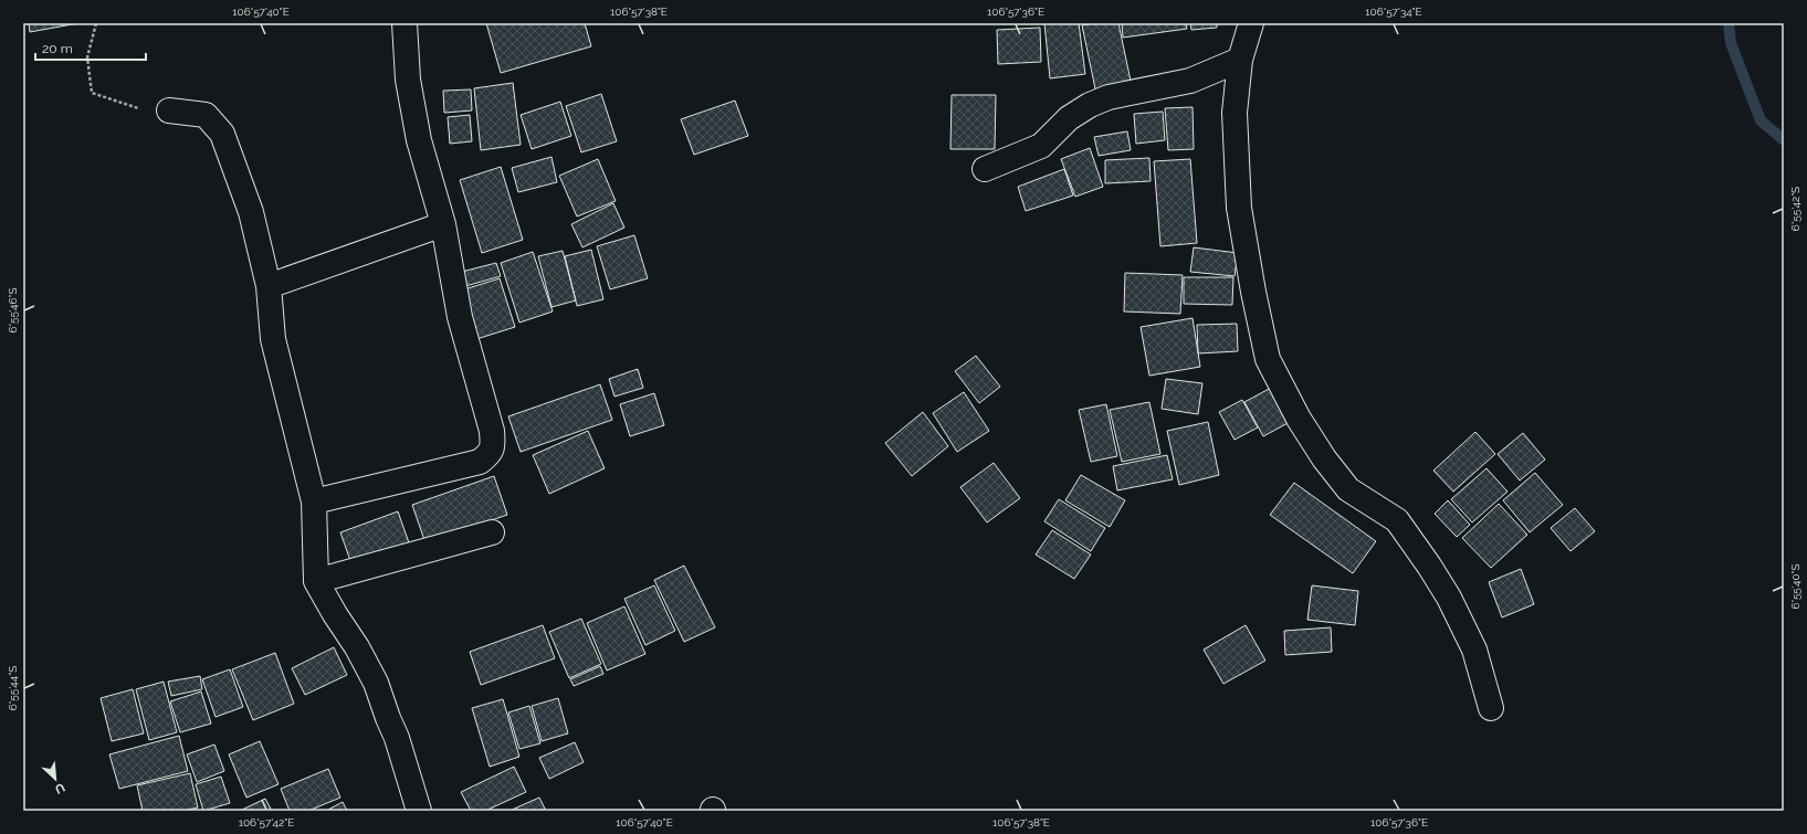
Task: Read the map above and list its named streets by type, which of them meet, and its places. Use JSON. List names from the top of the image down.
{
  "scale_bar": "20 m",
  "north": "bottom right",
  "coordinates": [
    "106°57'40\"E",
    "106°57'38\"E",
    "106°57'36\"E",
    "106°57'34\"E",
    "6°55'42\"S",
    "6°55'46\"S",
    "6°55'40\"S",
    "6°55'44\"S",
    "106°57'42\"E"
  ]
}
